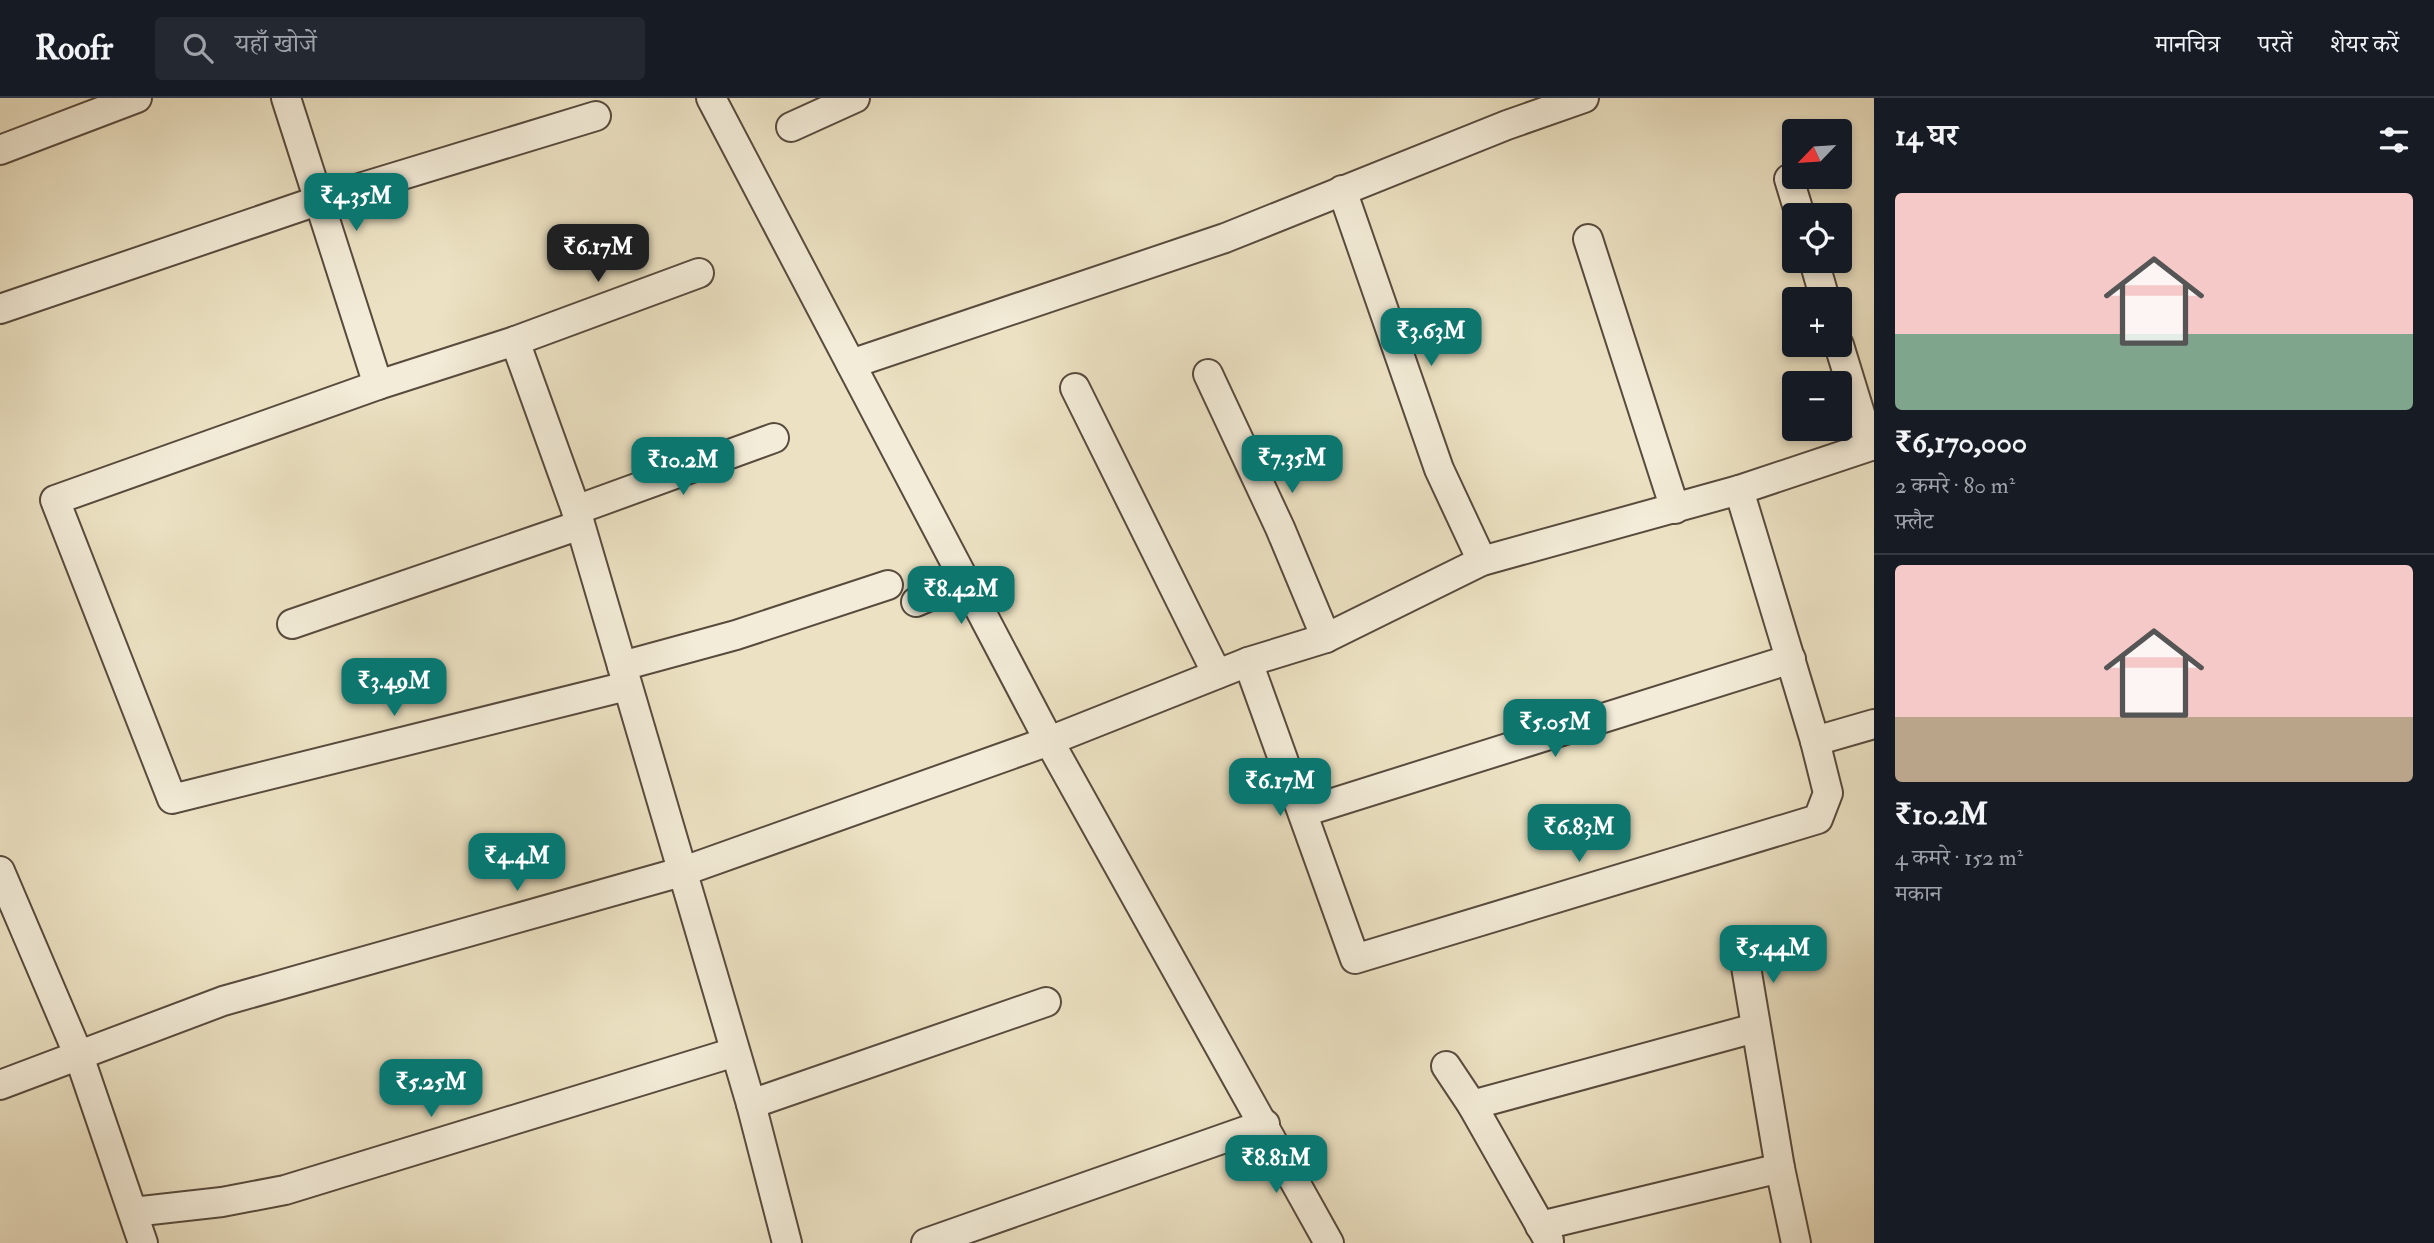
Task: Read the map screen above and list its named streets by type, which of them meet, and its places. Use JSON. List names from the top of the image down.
{
  "north": "bottom left",
  "page": {
    "header": "Roofr",
    "search": "यहाँ खोजें",
    "nav": ["मानचित्र", "परतें", "शेयर करें"],
    "heading": "14 घर",
    "map_buttons": ["+", "−"],
    "price": [
      "₹4.35M",
      "₹6.17M",
      "₹3.63M",
      "₹7.35M",
      "₹10.2M",
      "₹8.42M",
      "₹3.49M",
      "₹5.05M",
      "₹6.17M",
      "₹6.83M",
      "₹4.4M",
      "₹5.44M",
      "₹5.25M",
      "₹8.81M"
    ],
    "list": [
      {
        "name": "₹6,170,000",
        "note": "2 कमरे · 80 m² · फ़्लैट"
      },
      {
        "name": "₹10.2M",
        "note": "4 कमरे · 152 m² · मकान"
      }
    ]
  }
}
